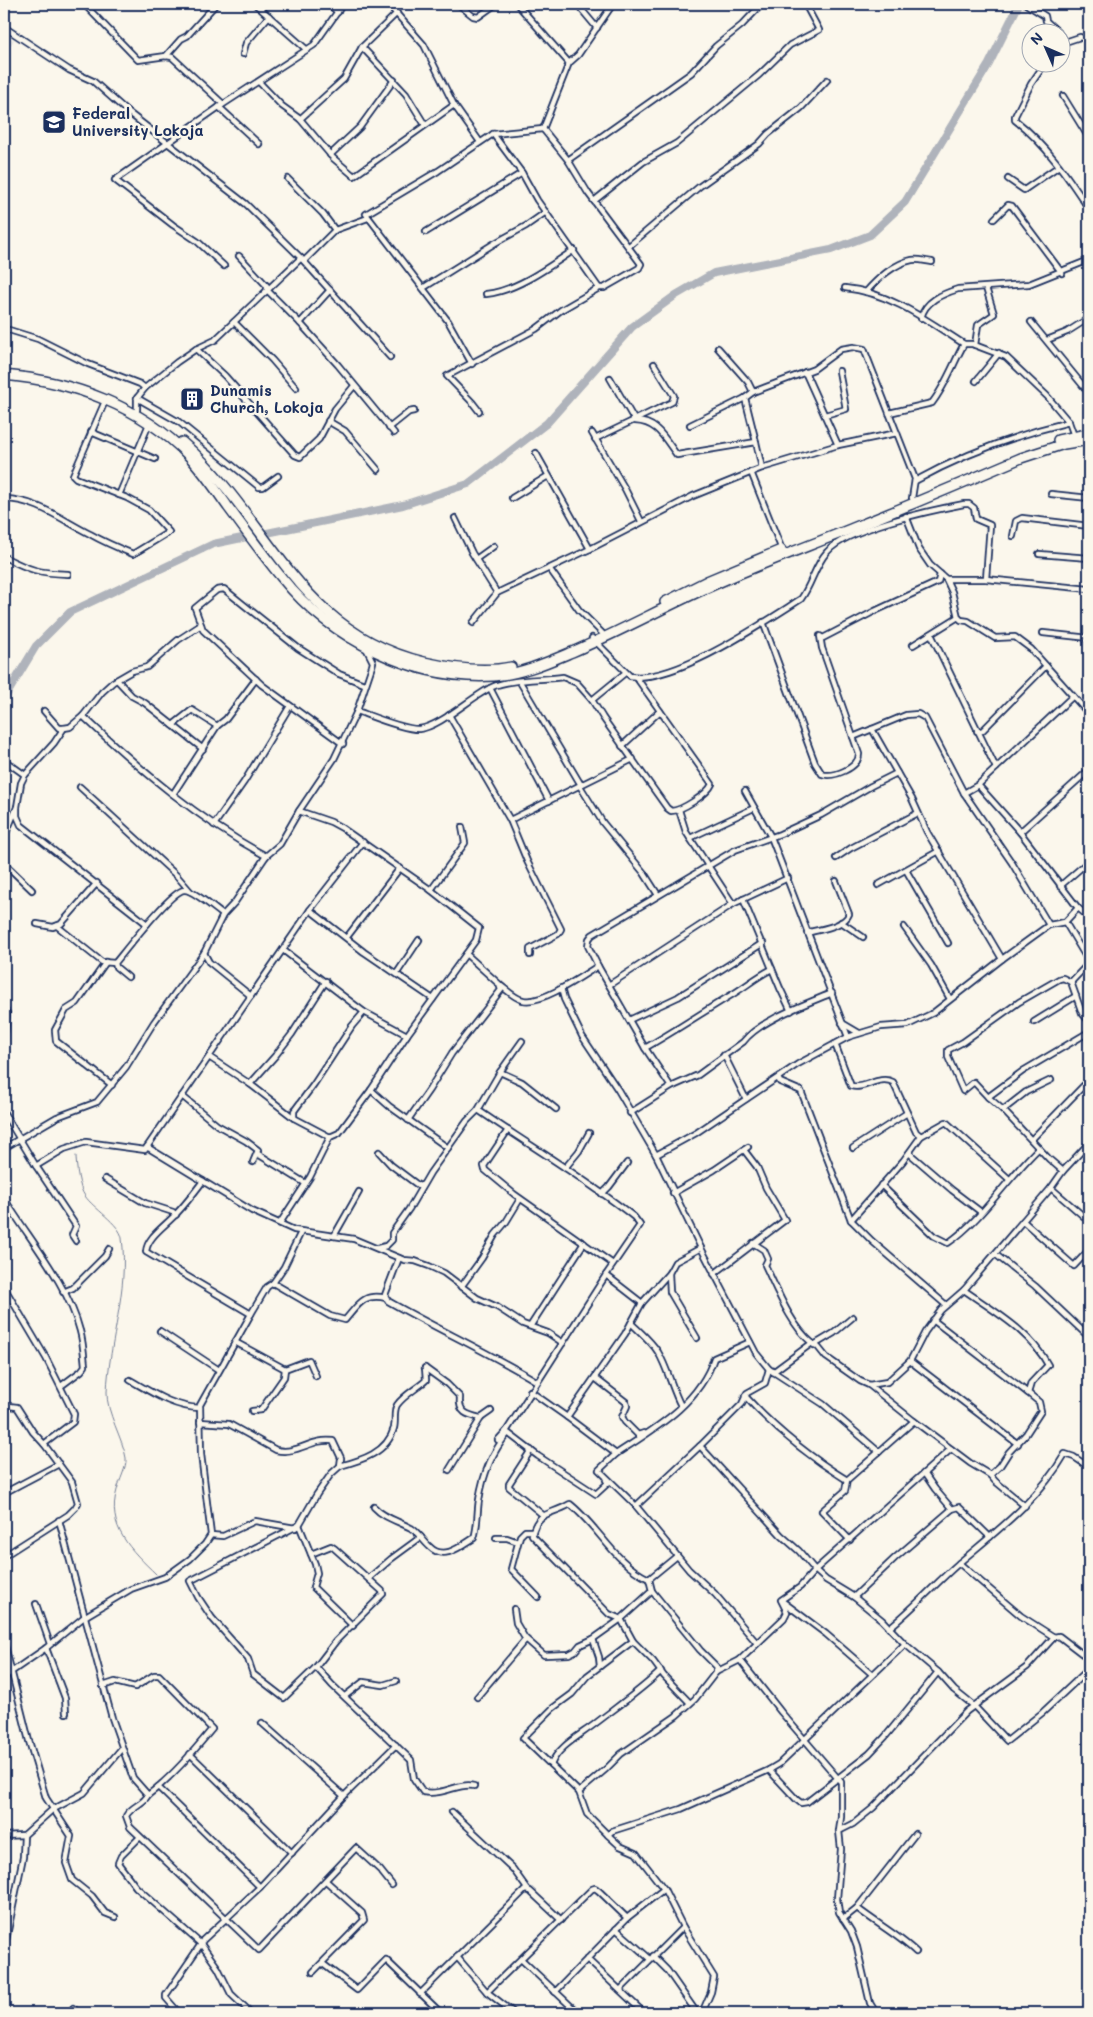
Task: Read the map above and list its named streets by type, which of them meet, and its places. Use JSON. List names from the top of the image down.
{
  "places": {
    "school or university": ["Federal University Lokoja"],
    "building": ["Dunamis Church, Lokoja"]
  },
  "north": "top left"
}
